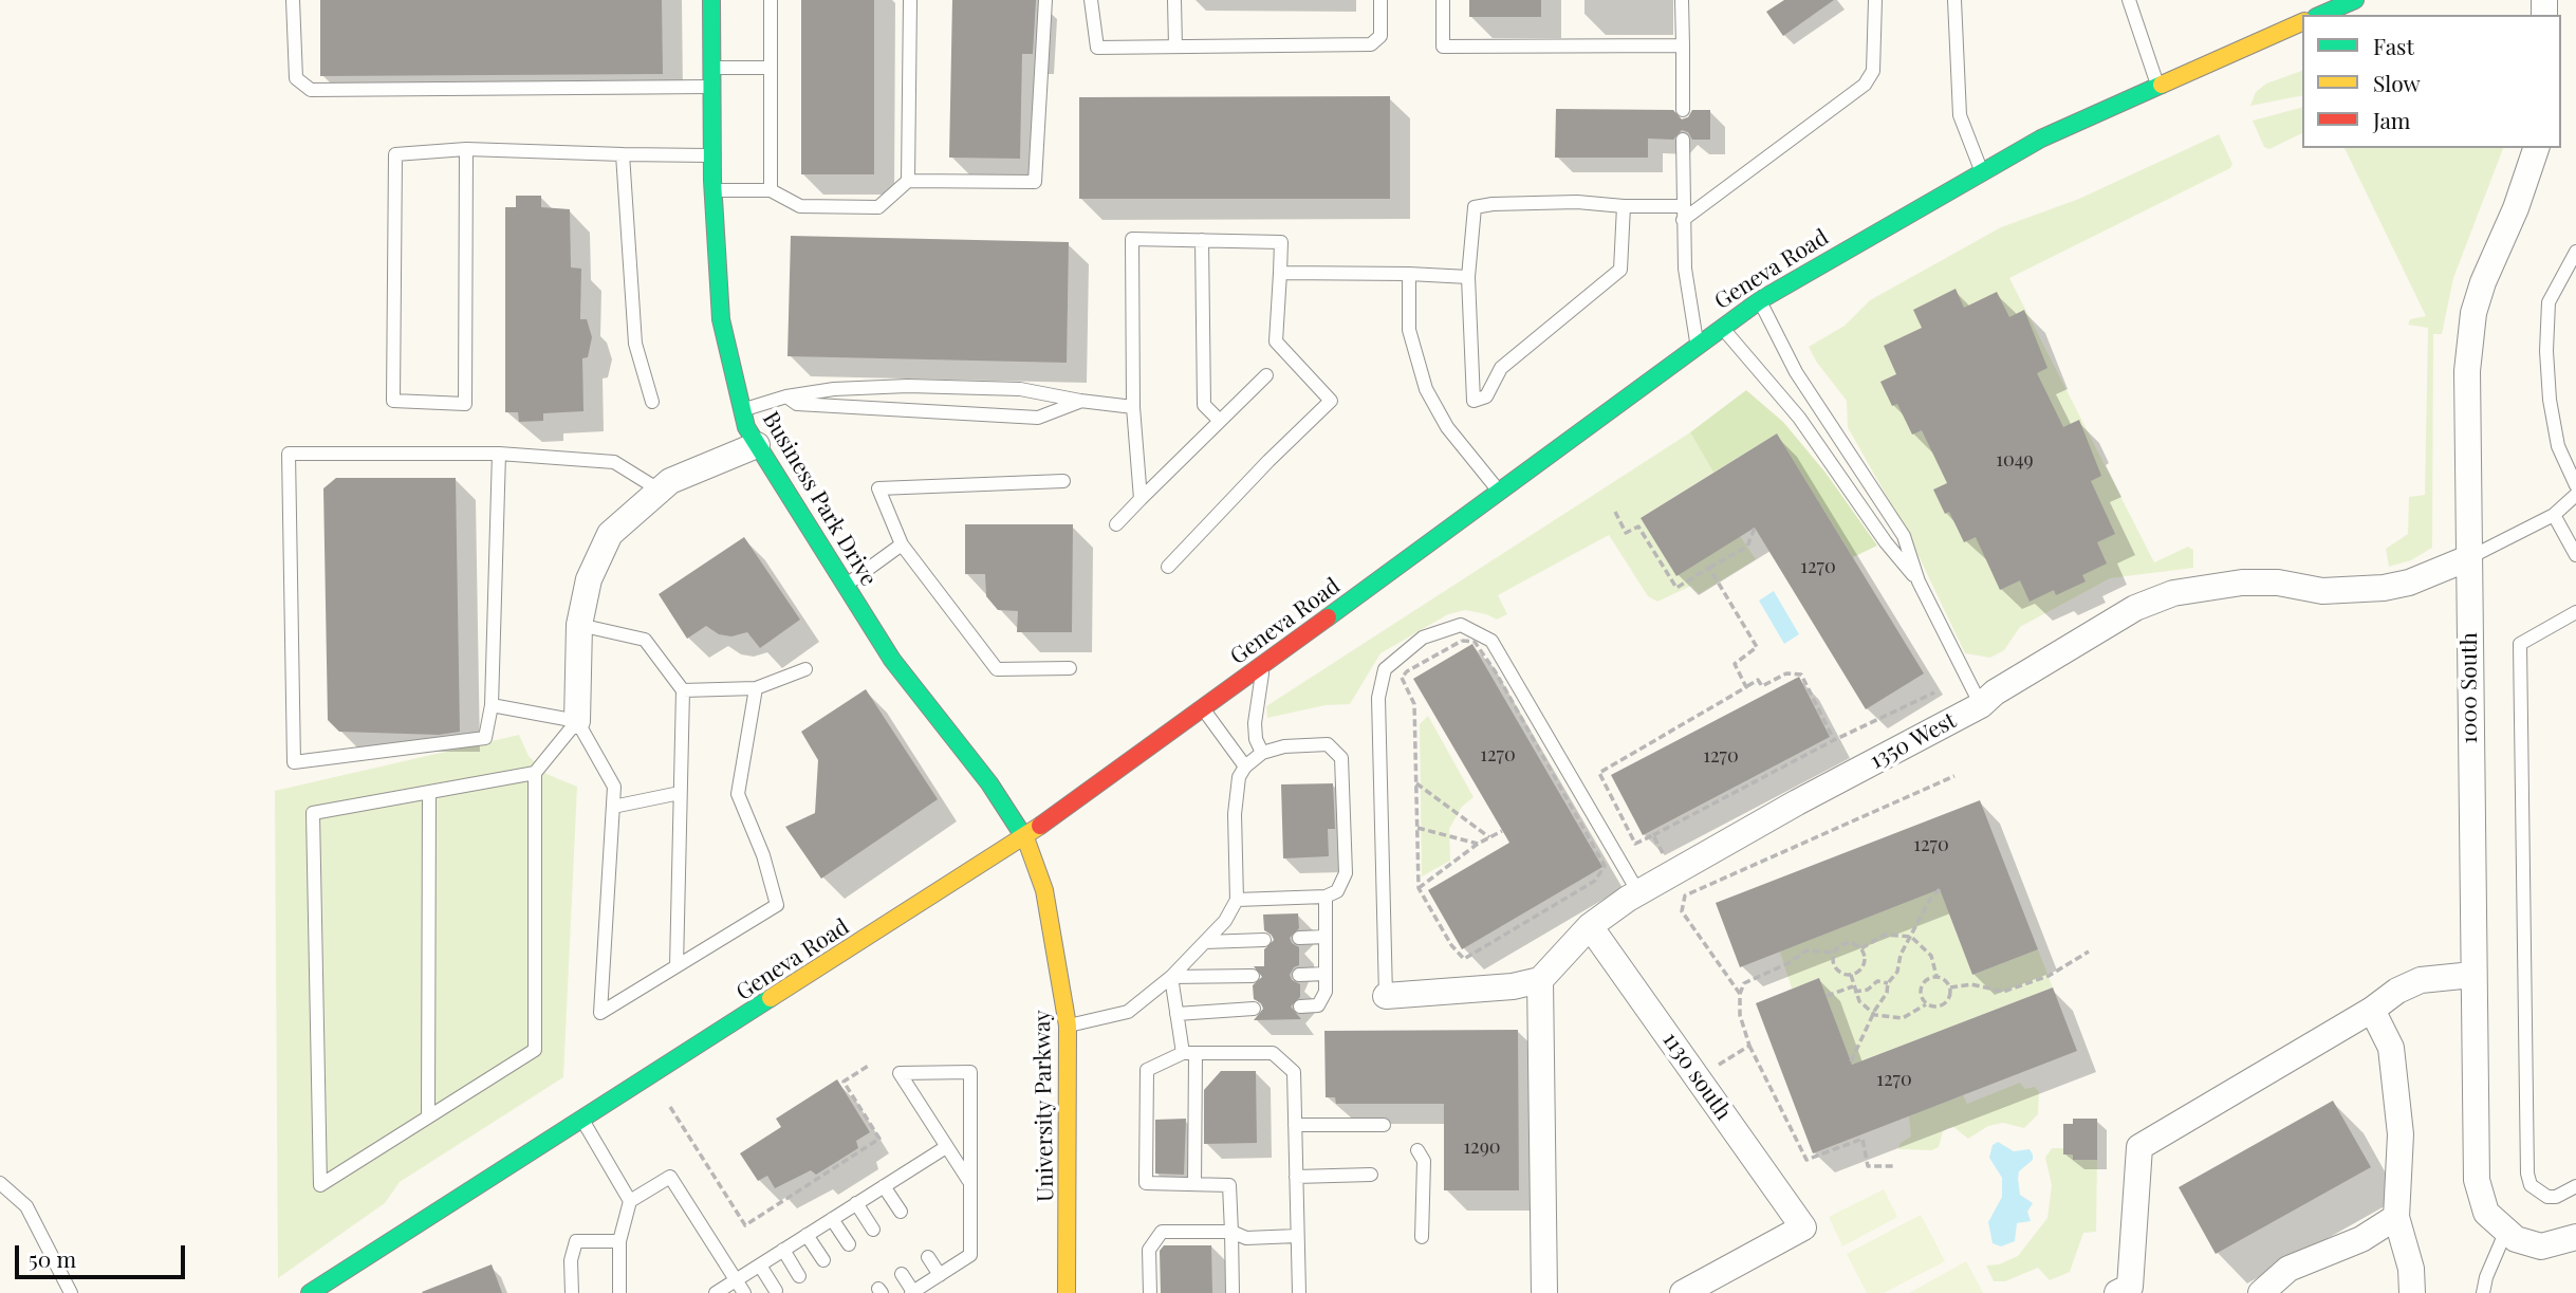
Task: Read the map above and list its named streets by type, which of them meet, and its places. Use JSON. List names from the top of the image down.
{
  "streets": {
    "main road": ["Geneva Road", "Business Park Drive", "University Parkway"],
    "street": ["1000 South", "1350 West", "1130 south"]
  },
  "crossings": [
    ["Geneva Road", "Business Park Drive"],
    ["Geneva Road", "University Parkway"],
    ["Business Park Drive", "University Parkway"],
    ["1000 South", "1350 West"],
    ["1350 West", "1130 south"]
  ],
  "house_numbers": [
    "1049",
    "1270",
    "1270",
    "1270",
    "1270",
    "1270",
    "1290"
  ],
  "legend": ["Fast", "Slow", "Jam"],
  "scale_bar": "50 m"
}
